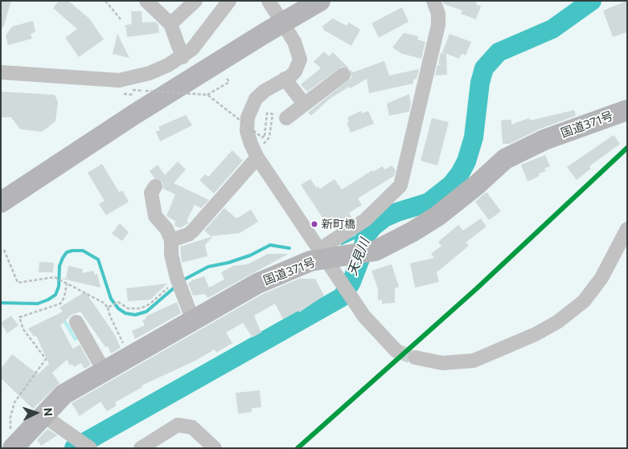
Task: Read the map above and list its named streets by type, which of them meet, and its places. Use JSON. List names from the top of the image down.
{
  "streets": {
    "highway": ["国道371号"]
  },
  "water": ["天見川"],
  "places": ["新町橋"],
  "north": "right"
}
